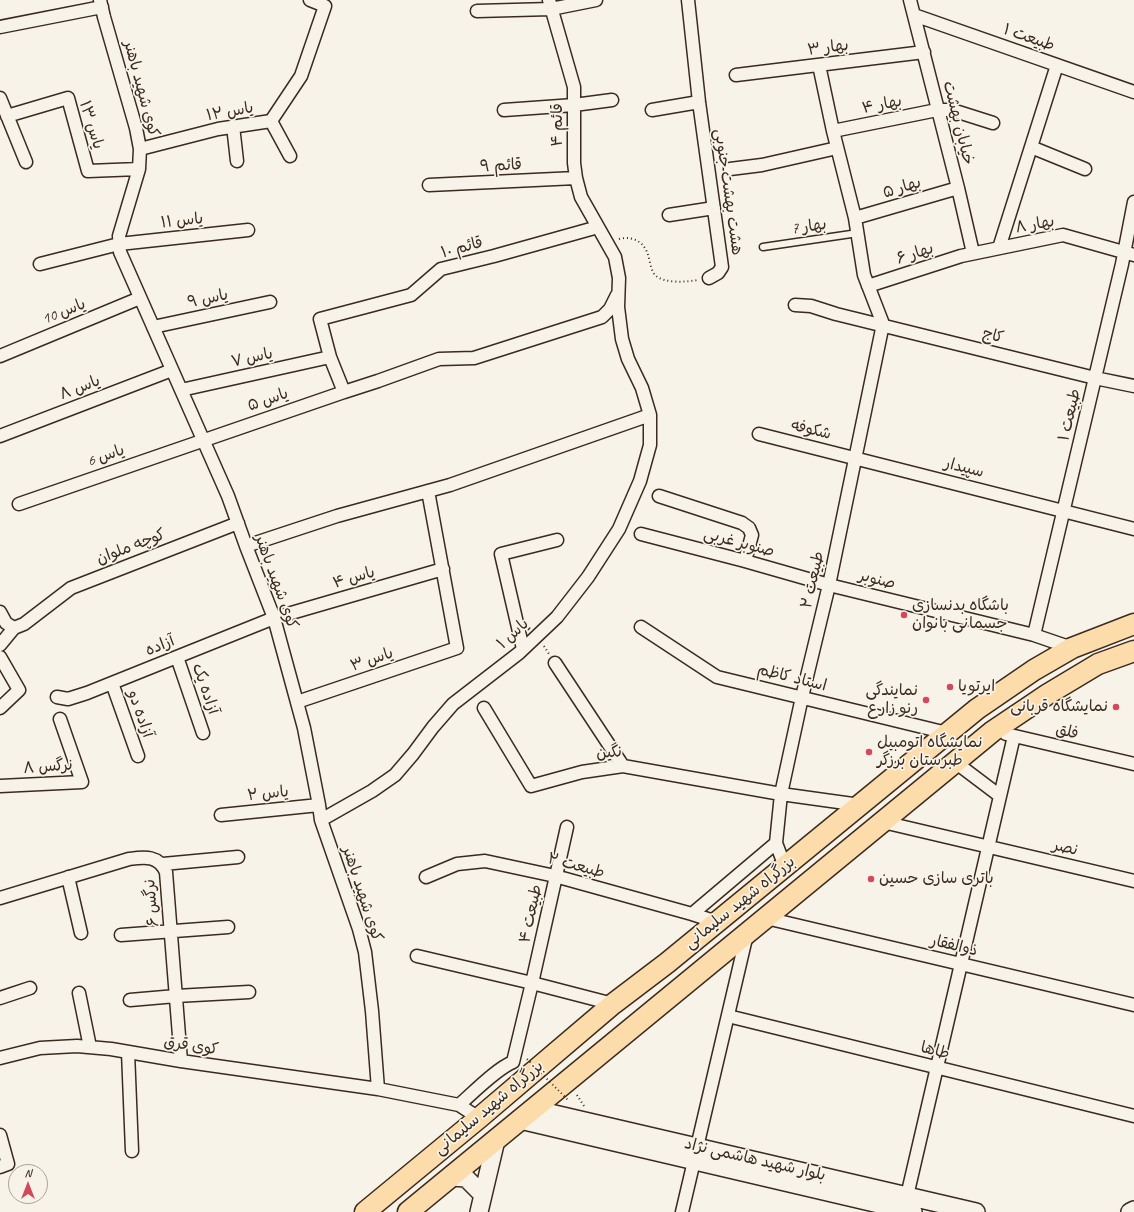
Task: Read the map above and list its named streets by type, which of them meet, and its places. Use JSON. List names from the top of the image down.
{
  "streets": {
    "highway": ["بزرگراه شهید سلیمانی"],
    "main road": ["بلوار شهید هاشمی نژاد"],
    "street": [
      "طبیعت ۱",
      "بهار ۳",
      "کوی شهید باهنر",
      "بهار ۴",
      "یاس ۱۲",
      "خیابان بهشت",
      "یاس ۱۳",
      "قائم ۴",
      "قائم ۹",
      "بهار ۵",
      "هشت بهشت جنوبی",
      "یاس ۱۱",
      "بهار ۸",
      "قائم ۱۰",
      "بهار ۶",
      "یاس ۹",
      "یاس 10",
      "کاج",
      "یاس ۷",
      "یاس ۸",
      "یاس ۵",
      "شکوفه",
      "یاس 6",
      "سپیدار",
      "صنوبر غربی",
      "کوچه ملوان",
      "یاس ۴",
      "طبیعت ۲",
      "صنوبر",
      "یاس ۱",
      "آزاده",
      "یاس ۳",
      "استاد کاظم",
      "آزاده یک",
      "آزاده دو",
      "فلق",
      "نگین",
      "نرگس ۸",
      "یاس ۲",
      "نصر",
      "طبیعت ٣",
      "نرگس ۶",
      "طبیعت ۴",
      "ذوالفقار",
      "کوی قرق",
      "طاها"
    ],
    "lane": ["بهار 7"]
  },
  "crossings": [
    ["طبیعت ۱", "خیابان بهشت"],
    ["طبیعت ۱", "بهار ۸"],
    ["طبیعت ۱", "کاج"],
    ["طبیعت ۱", "سپیدار"],
    ["طبیعت ۱", "صنوبر"],
    ["بهار ۳", "خیابان بهشت"],
    ["کوی شهید باهنر", "یاس ۱۲"],
    ["کوی شهید باهنر", "یاس ۱۳"],
    ["کوی شهید باهنر", "یاس ۱۱"],
    ["کوی شهید باهنر", "یاس ۹"],
    ["کوی شهید باهنر", "یاس 10"],
    ["کوی شهید باهنر", "یاس ۷"],
    ["کوی شهید باهنر", "یاس ۸"],
    ["کوی شهید باهنر", "یاس ۵"],
    ["کوی شهید باهنر", "یاس 6"],
    ["کوی شهید باهنر", "کوچه ملوان"],
    ["کوی شهید باهنر", "یاس ۴"],
    ["کوی شهید باهنر", "یاس ۱"],
    ["کوی شهید باهنر", "آزاده"],
    ["کوی شهید باهنر", "یاس ۳"],
    ["کوی شهید باهنر", "یاس ۲"],
    ["کوی شهید باهنر", "کوی قرق"],
    ["بهار ۴", "خیابان بهشت"],
    ["خیابان بهشت", "بهار ۵"],
    ["خیابان بهشت", "بهار ۸"],
    ["خیابان بهشت", "بهار ۶"],
    ["قائم ۴", "قائم ۹"],
    ["قائم ۴", "قائم ۱۰"],
    ["قائم ۴", "یاس ۵"],
    ["قائم ۴", "یاس ۱"],
    ["بهار ۸", "بهار ۶"],
    ["قائم ۱۰", "یاس ۷"],
    ["کاج", "طبیعت ۲"],
    ["یاس ۵", "یاس 6"],
    ["یاس ۵", "یاس ۱"],
    ["شکوفه", "سپیدار"],
    ["شکوفه", "طبیعت ۲"],
    ["سپیدار", "طبیعت ۲"],
    ["صنوبر غربی", "طبیعت ۲"],
    ["صنوبر غربی", "صنوبر"],
    ["یاس ۴", "آزاده"],
    ["یاس ۴", "یاس ۳"],
    ["طبیعت ۲", "صنوبر"],
    ["طبیعت ۲", "استاد کاظم"],
    ["طبیعت ۲", "نگین"],
    ["صنوبر", "بزرگراه شهید سلیمانی"],
    ["آزاده", "آزاده یک"],
    ["آزاده", "آزاده دو"],
    ["استاد کاظم", "بزرگراه شهید سلیمانی"],
    ["فلق", "بزرگراه شهید سلیمانی"],
    ["نگین", "بزرگراه شهید سلیمانی"],
    ["نصر", "بزرگراه شهید سلیمانی"],
    ["طبیعت ٣", "بزرگراه شهید سلیمانی"],
    ["طبیعت ٣", "طبیعت ۴"],
    ["نرگس ۶", "کوی قرق"],
    ["بزرگراه شهید سلیمانی", "ذوالفقار"],
    ["بزرگراه شهید سلیمانی", "بلوار شهید هاشمی نژاد"]
  ],
  "places": [
    "باشگاه بدنسازی جسمانی بانوان",
    "ایرتویا",
    "نمایندگی رنو زارع",
    "نمایشگاه قربانی",
    "نمایشگاه اتومبیل طبرستان برزگر",
    "باتری سازی حسین"
  ],
  "north": "top"
}
